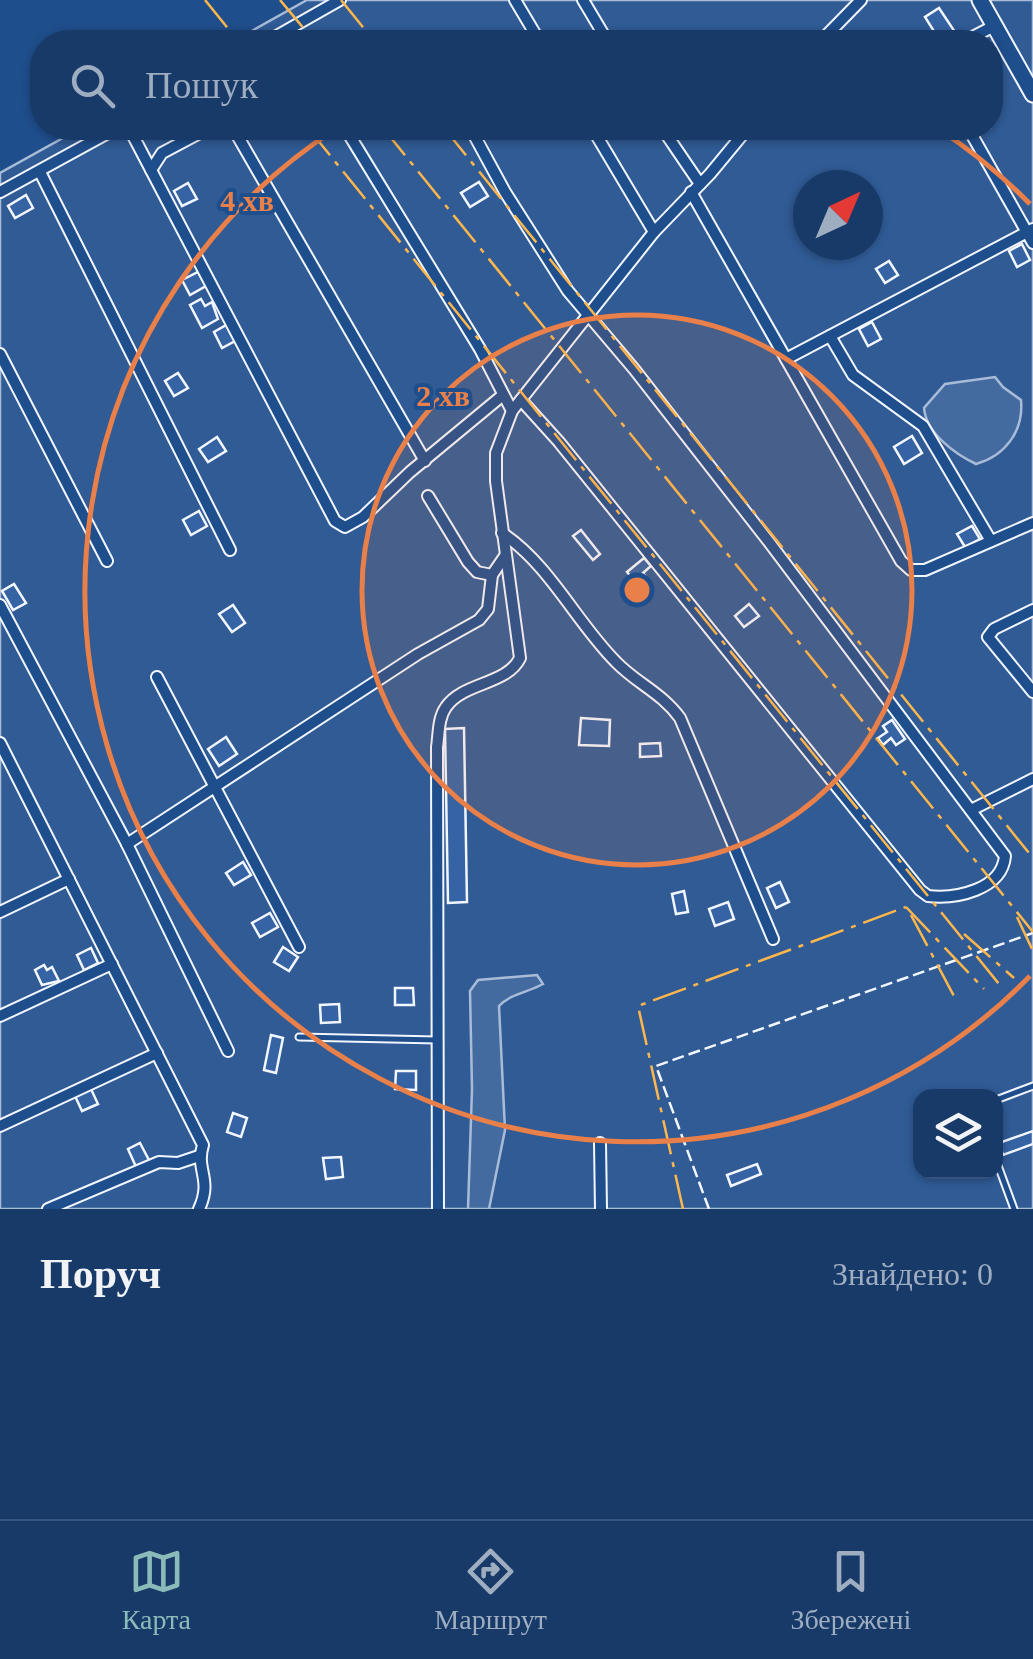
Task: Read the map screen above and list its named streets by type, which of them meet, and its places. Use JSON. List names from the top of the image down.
{
  "north": "top right",
  "page": {
    "search": "Пошук",
    "heading": ["Поруч", "Знайдено: 0"],
    "nav": ["Карта", "Маршрут", "Збережені"]
  },
  "rings": ["4 хв", "2 хв"]
}
